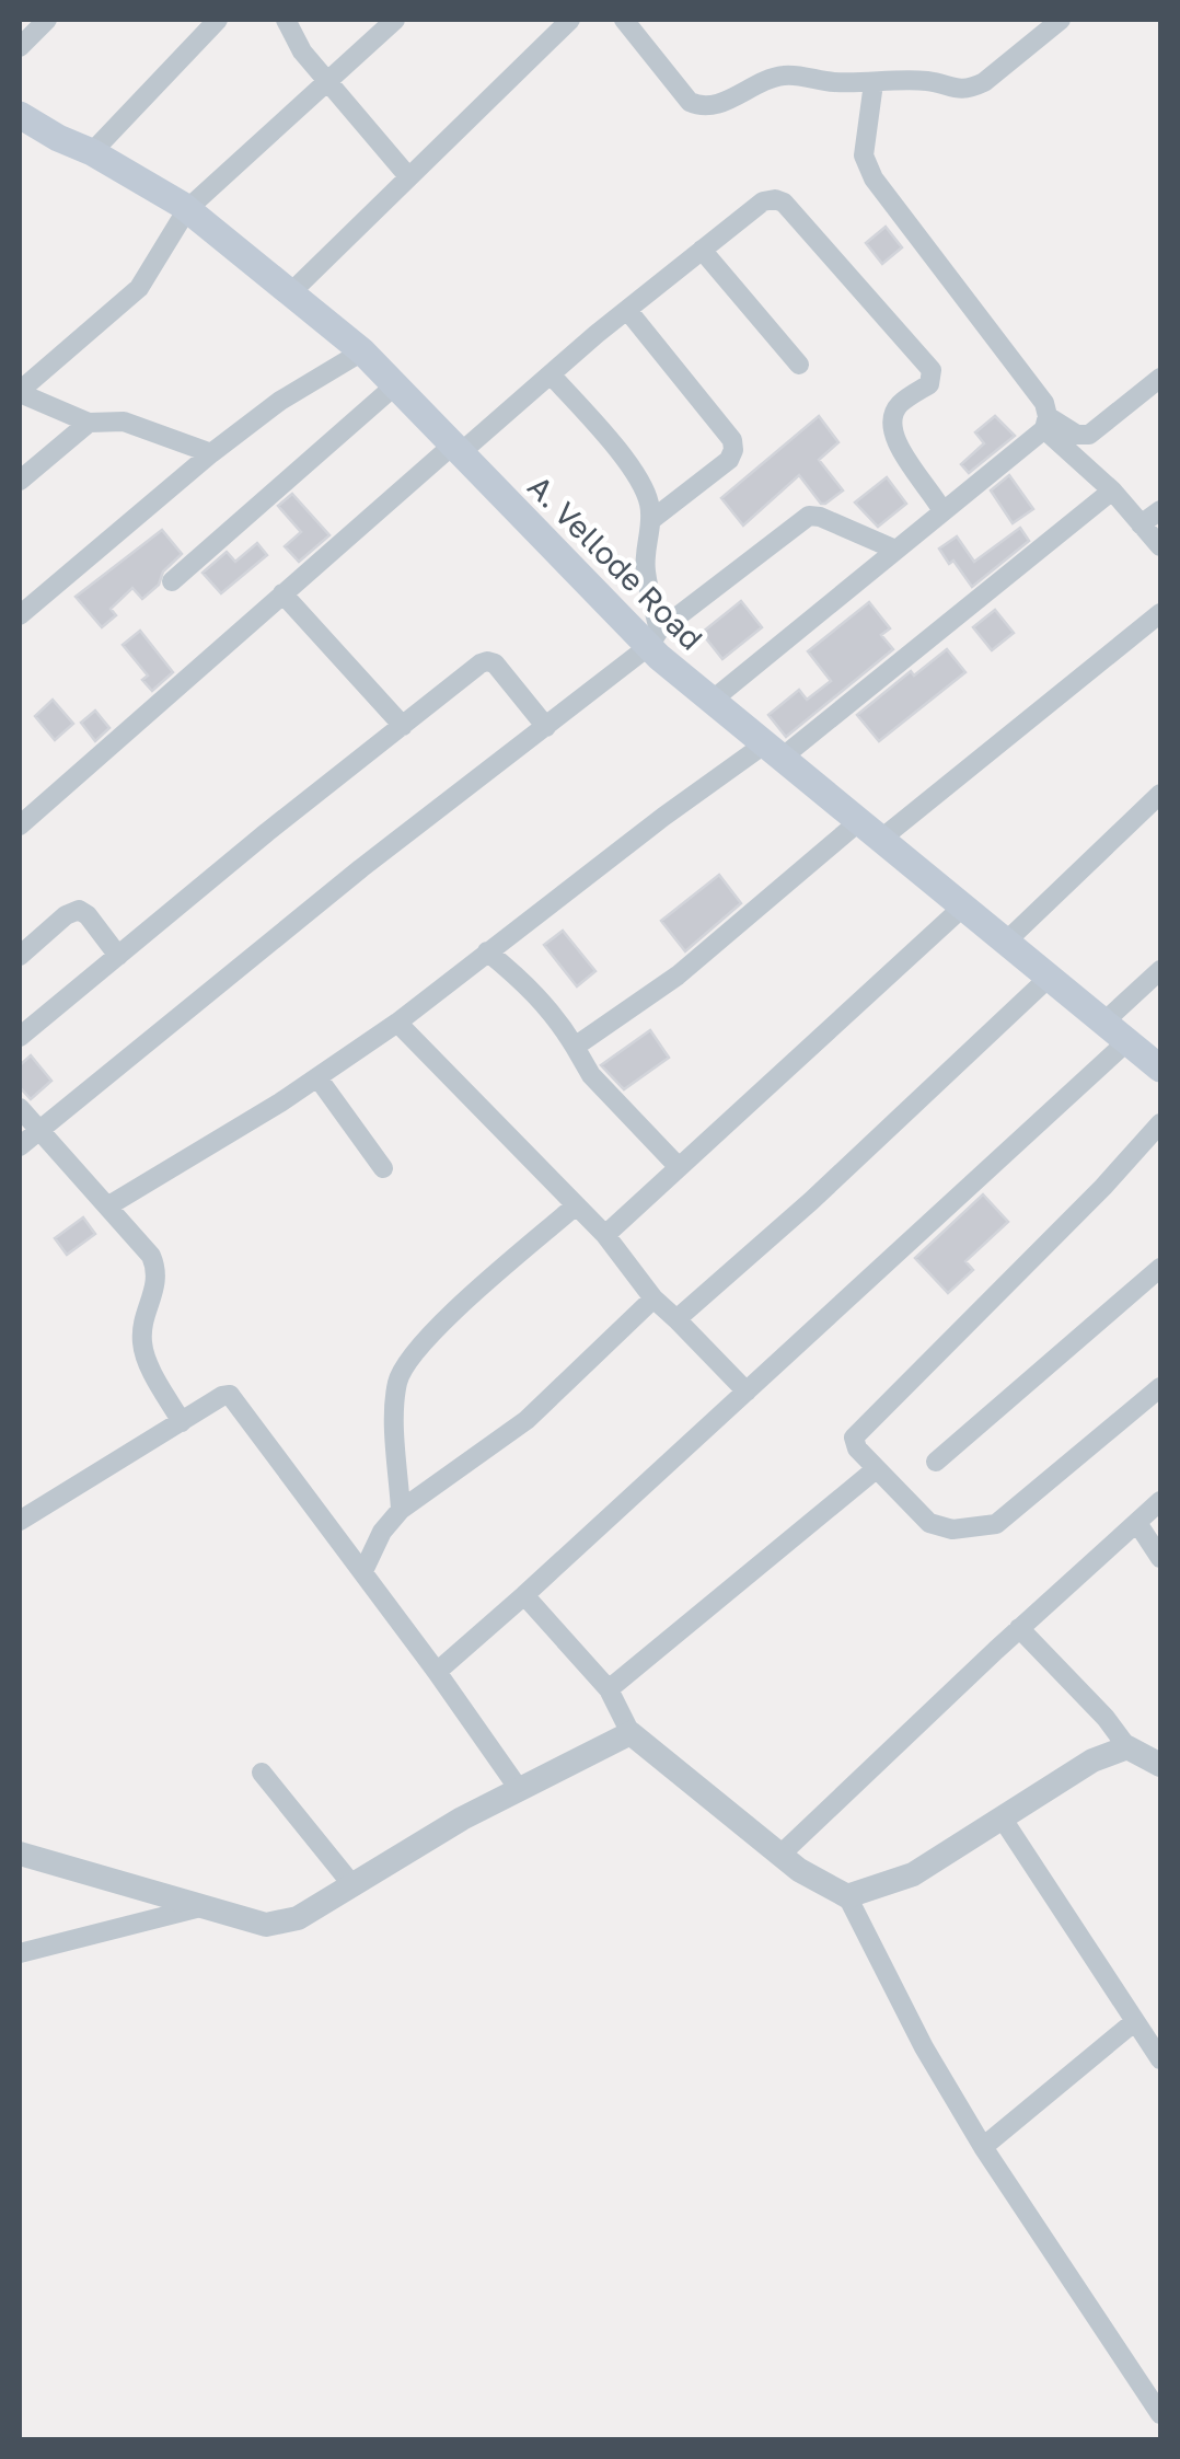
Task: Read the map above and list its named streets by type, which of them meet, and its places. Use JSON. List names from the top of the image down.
{
  "streets": {
    "main road": ["A. Vellode Road"]
  }
}
